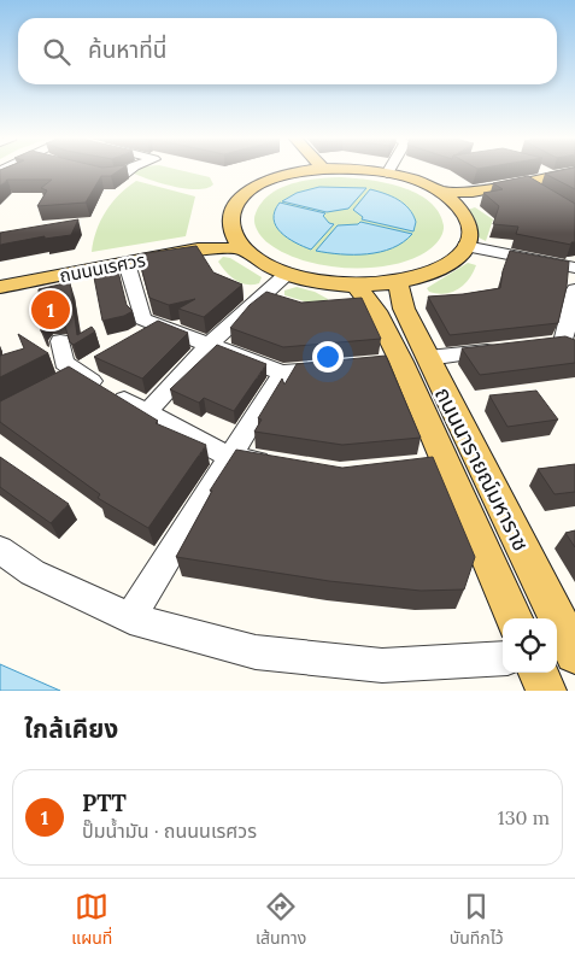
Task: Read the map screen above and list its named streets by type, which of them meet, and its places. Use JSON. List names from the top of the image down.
{
  "streets": {
    "main road": ["ถนนนเรศวร", "ถนนนารายณ์มหาราช"]
  },
  "page": {
    "search": "ค้นหาที่นี่",
    "pins": "1",
    "heading": "ใกล้เคียง",
    "list": [
      {
        "mark": "1",
        "name": "PTT",
        "note": "ปั๊มน้ำมัน · ถนนนเรศวร",
        "value": "130 m"
      }
    ],
    "nav": ["แผนที่", "เส้นทาง", "บันทึกไว้"]
  }
}
